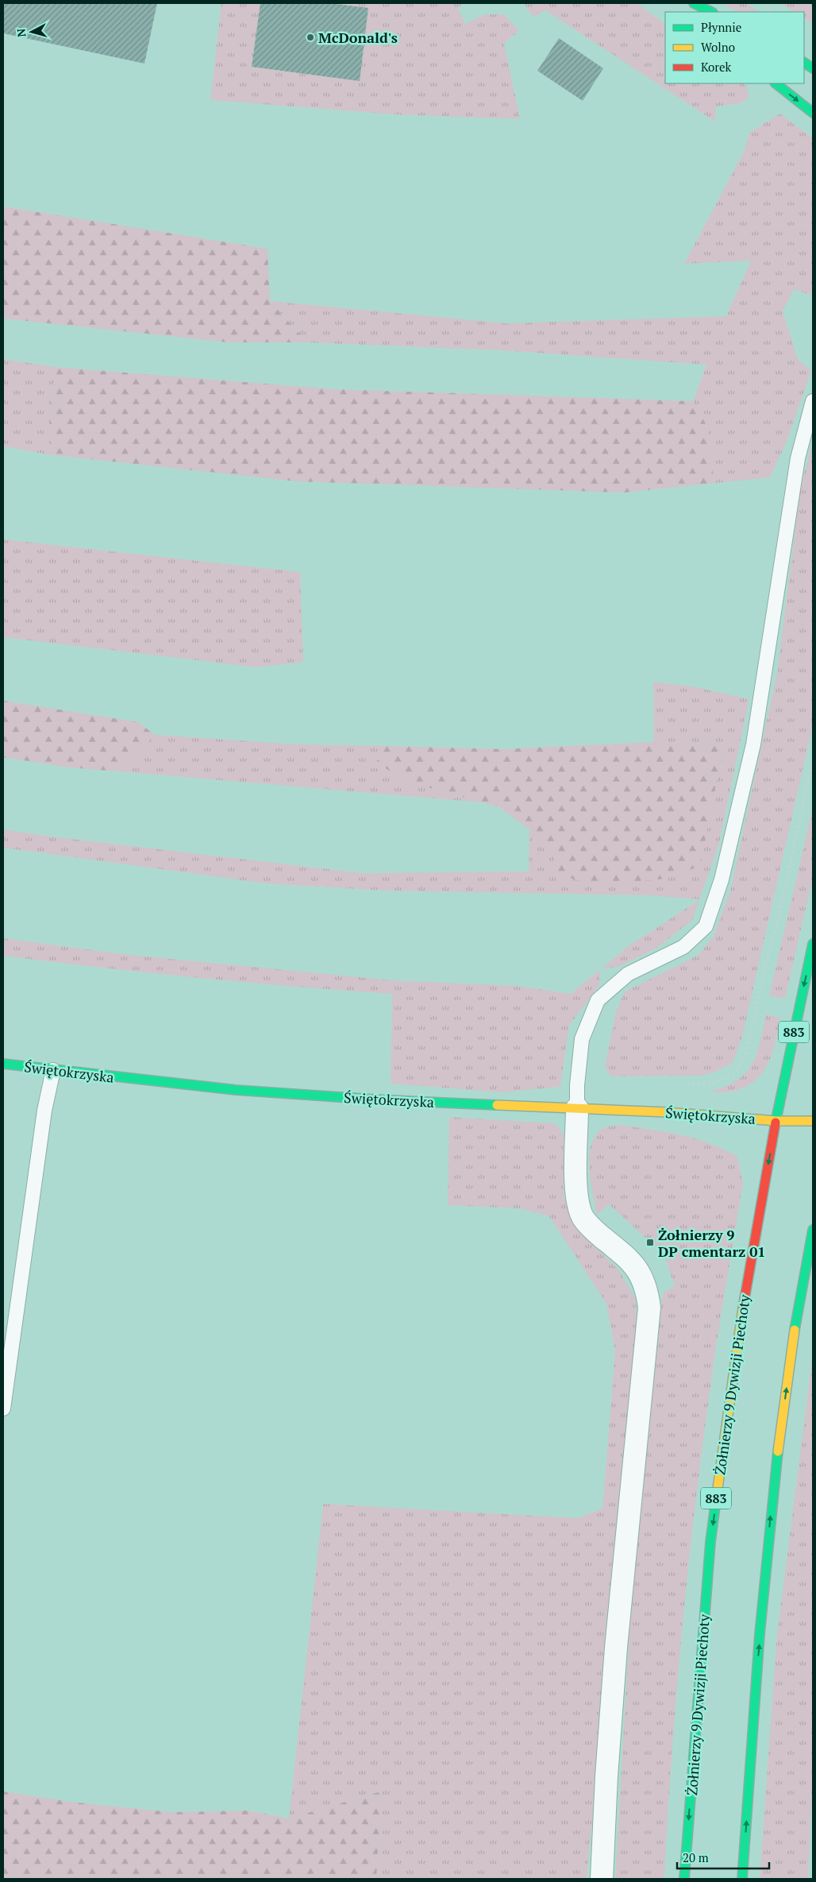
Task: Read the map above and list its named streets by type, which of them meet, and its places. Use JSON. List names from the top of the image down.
{
  "streets": {
    "main road": ["883", "Świętokrzyska", "Żołnierzy 9 Dywizji Piechoty"]
  },
  "crossings": [
    ["Świętokrzyska", "Żołnierzy 9 Dywizji Piechoty"]
  ],
  "places": {
    "other": ["McDonald's"],
    "transit": ["Żołnierzy 9 DP cmentarz 01"]
  },
  "legend": ["Płynnie", "Wolno", "Korek"],
  "scale_bar": "20 m",
  "north": "left"
}
